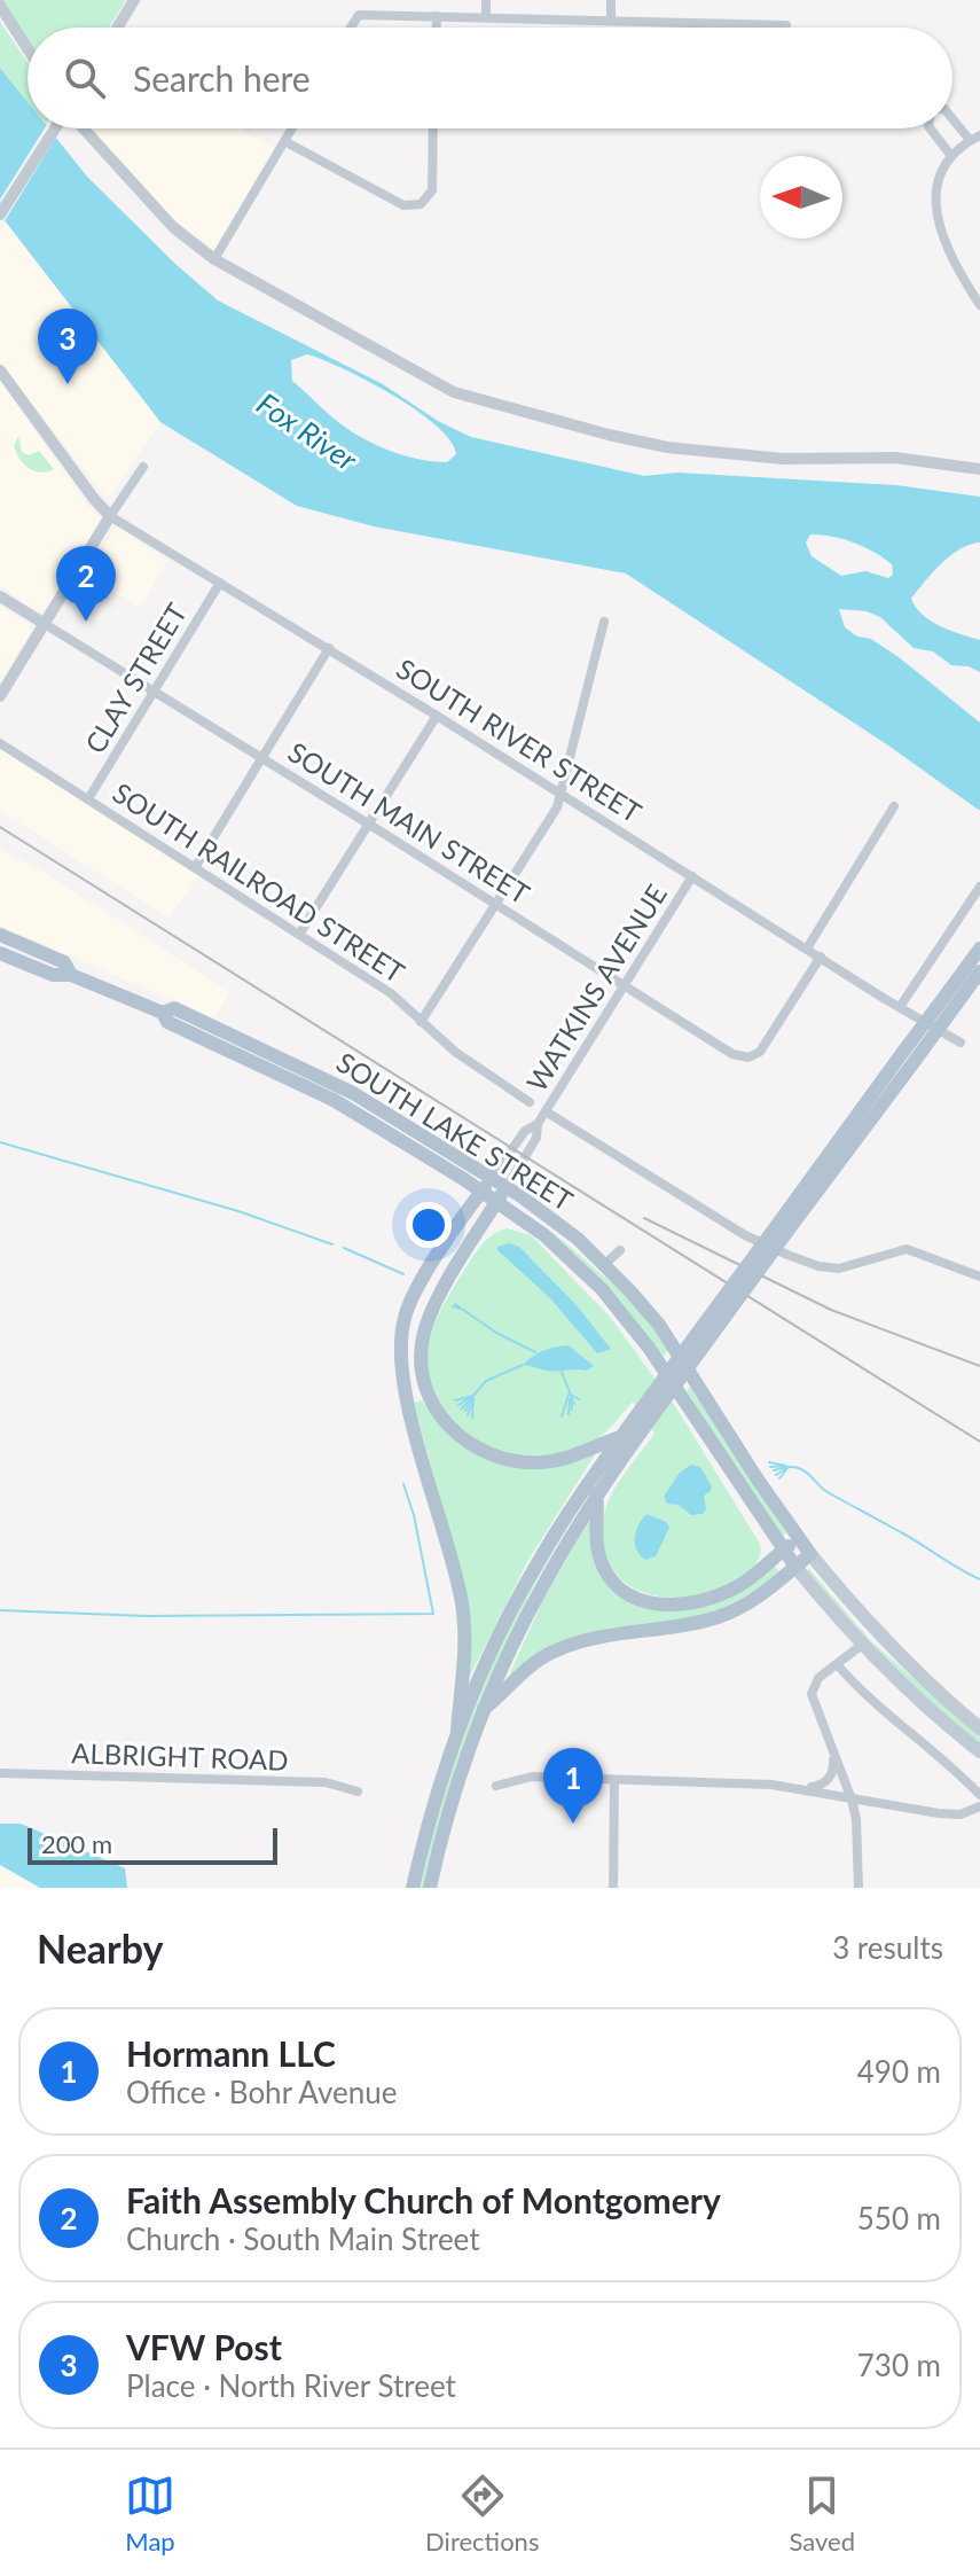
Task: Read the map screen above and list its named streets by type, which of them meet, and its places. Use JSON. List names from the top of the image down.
{
  "streets": {
    "main road": ["SOUTH LAKE STREET"],
    "street": [
      "CLAY STREET",
      "SOUTH RIVER STREET",
      "SOUTH MAIN STREET",
      "SOUTH RAILROAD STREET",
      "WATKINS AVENUE",
      "ALBRIGHT ROAD"
    ]
  },
  "crossings": [
    ["CLAY STREET", "SOUTH RIVER STREET"],
    ["CLAY STREET", "SOUTH MAIN STREET"],
    ["CLAY STREET", "SOUTH RAILROAD STREET"],
    ["SOUTH RIVER STREET", "SOUTH MAIN STREET"],
    ["SOUTH RIVER STREET", "WATKINS AVENUE"],
    ["SOUTH MAIN STREET", "WATKINS AVENUE"],
    ["WATKINS AVENUE", "SOUTH LAKE STREET"]
  ],
  "water": ["Fox River"],
  "scale_bar": "200 m",
  "north": "left",
  "page": {
    "search": "Search here",
    "pins": ["3", "2", "1"],
    "scale": "200 m",
    "heading": ["Nearby", "3 results"],
    "list": [
      {
        "mark": "1",
        "name": "Hormann LLC",
        "note": "Office · Bohr Avenue",
        "value": "490 m"
      },
      {
        "mark": "2",
        "name": "Faith Assembly Church of Montgomery",
        "note": "Church · South Main Street",
        "value": "550 m"
      },
      {
        "mark": "3",
        "name": "VFW Post",
        "note": "Place · North River Street",
        "value": "730 m"
      }
    ],
    "nav": ["Map", "Directions", "Saved"]
  }
}
